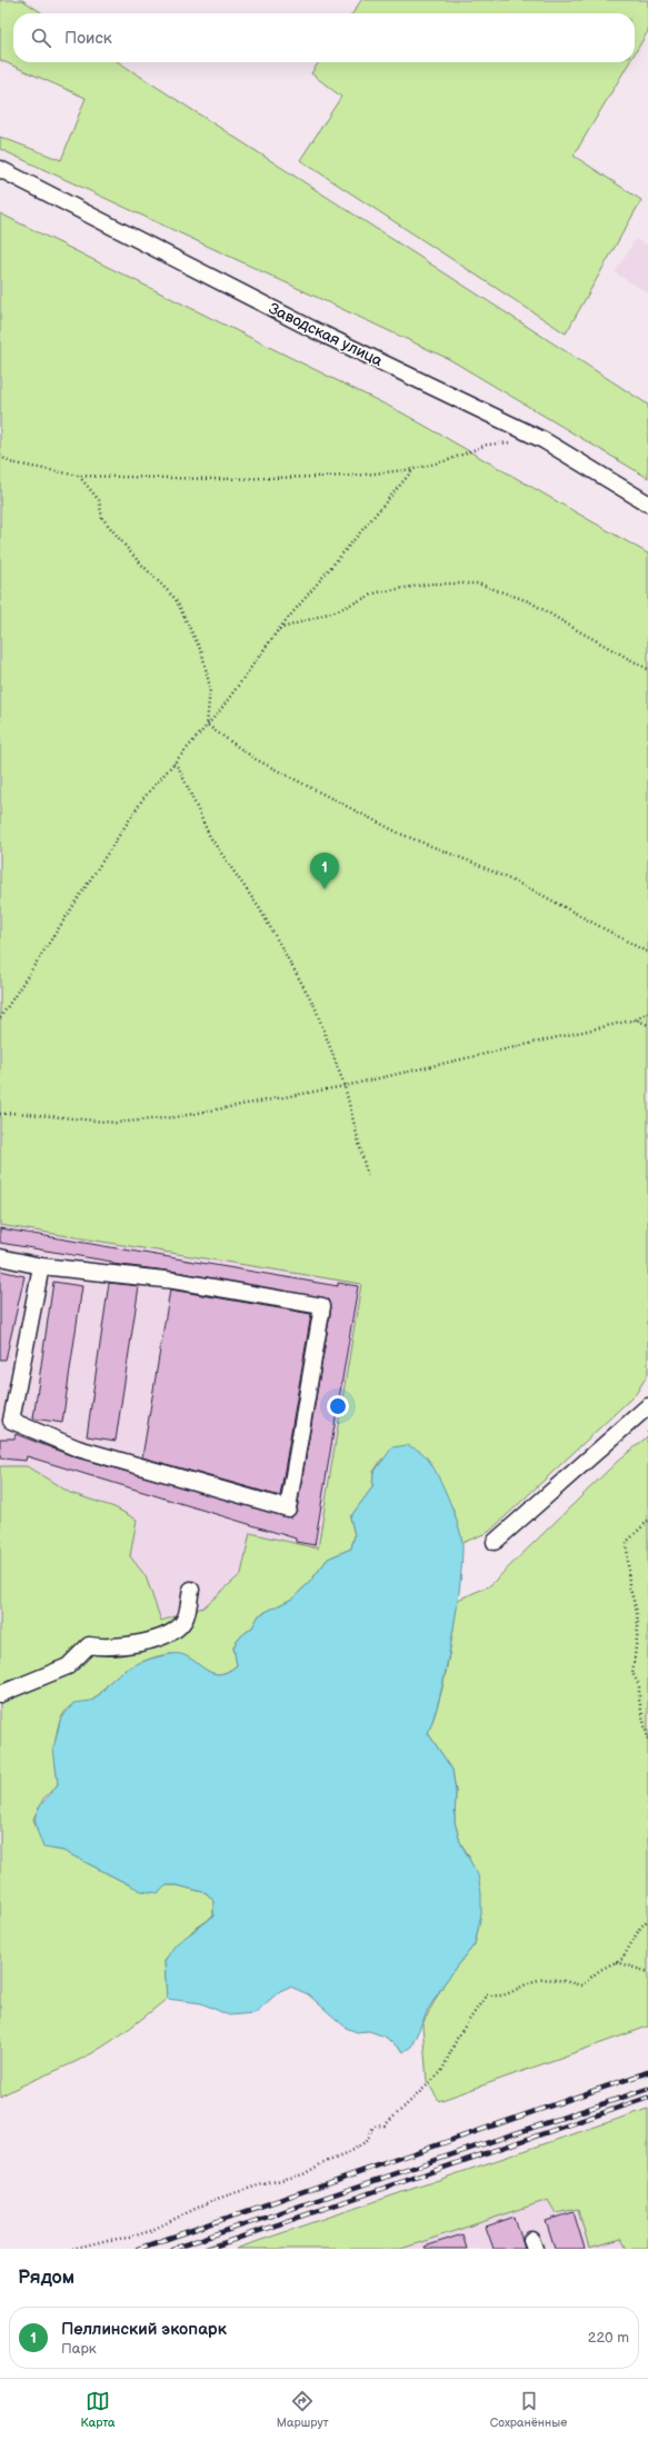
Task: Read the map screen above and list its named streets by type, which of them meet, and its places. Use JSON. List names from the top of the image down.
{
  "streets": {
    "street": ["Заводская улица"]
  },
  "page": {
    "search": "Поиск",
    "pins": "1",
    "heading": "Рядом",
    "list": [
      {
        "mark": "1",
        "name": "Пеллинский экопарк",
        "note": "Парк",
        "value": "220 m"
      }
    ],
    "nav": ["Карта", "Маршрут", "Сохранённые"]
  }
}
